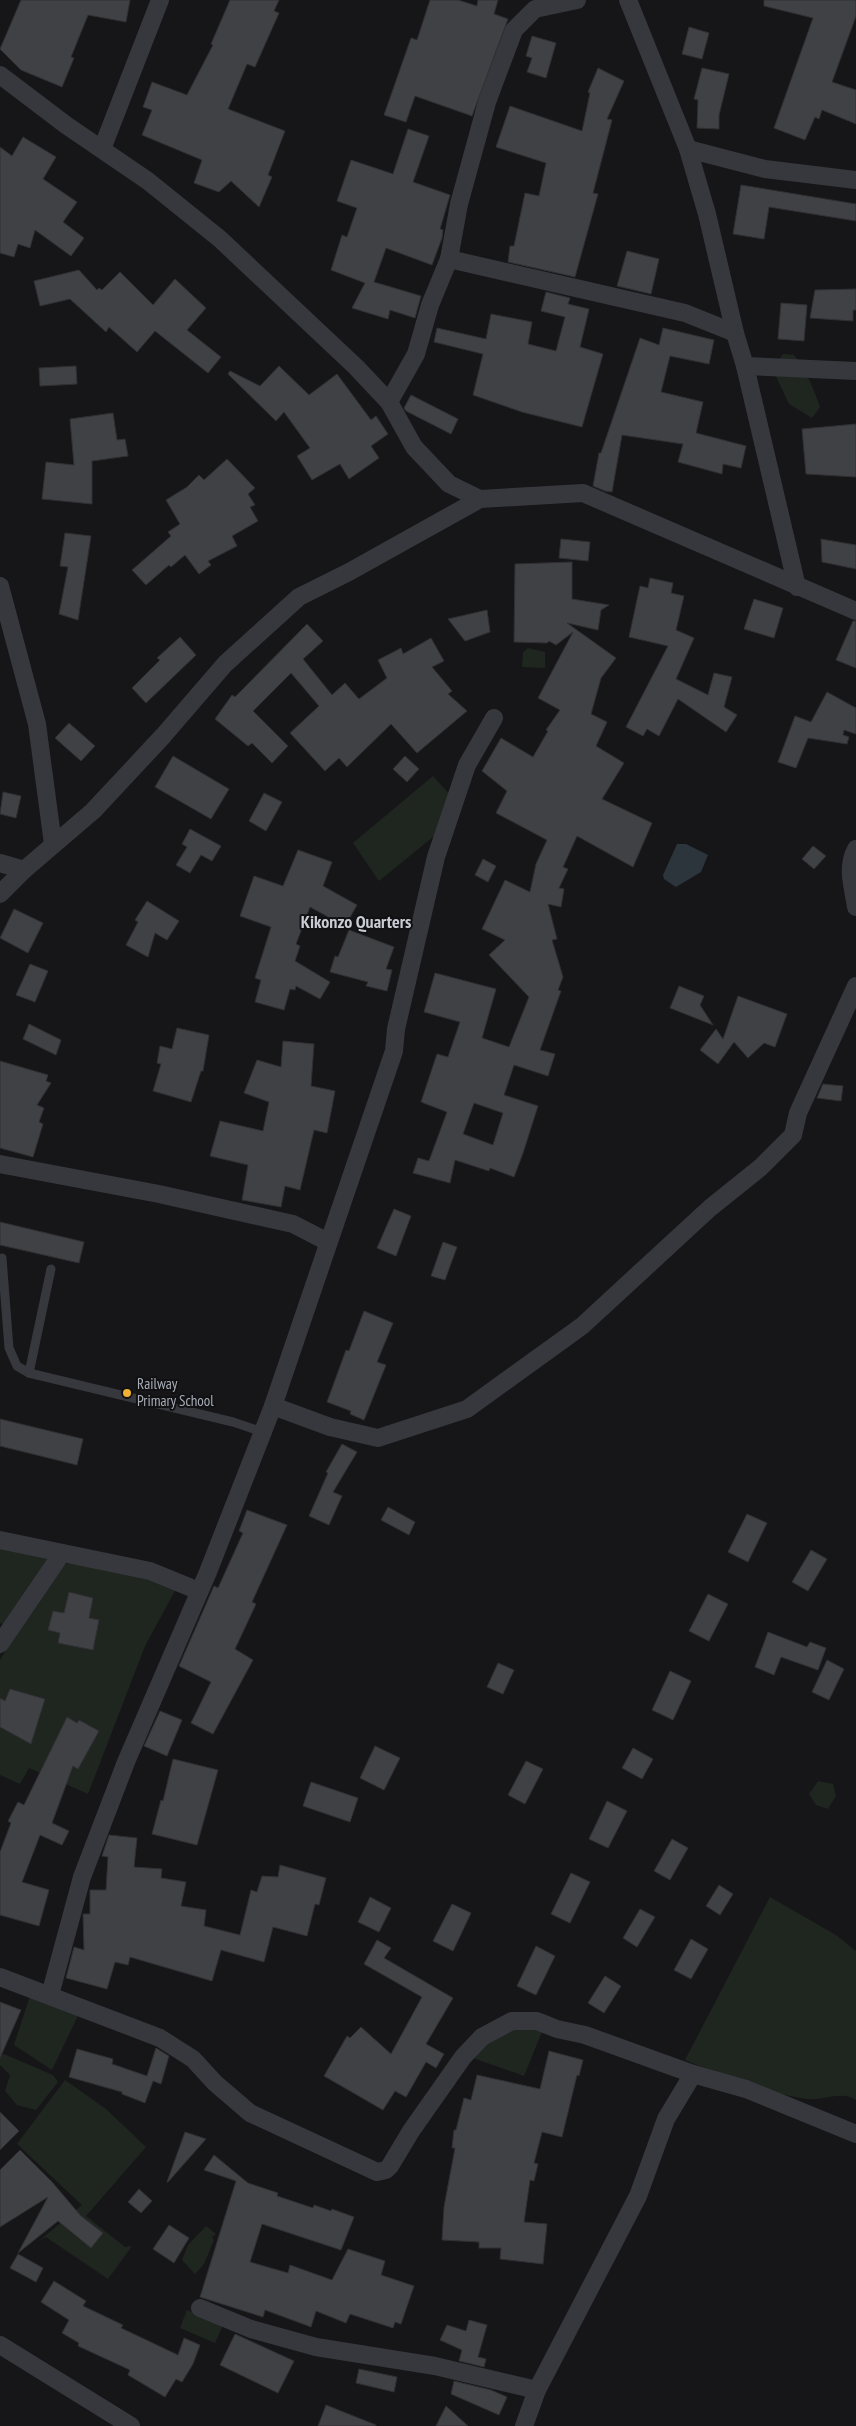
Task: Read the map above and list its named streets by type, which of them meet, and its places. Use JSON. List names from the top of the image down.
{
  "districts": ["Kikonzo Quarters"],
  "places": ["Railway Primary School"]
}
